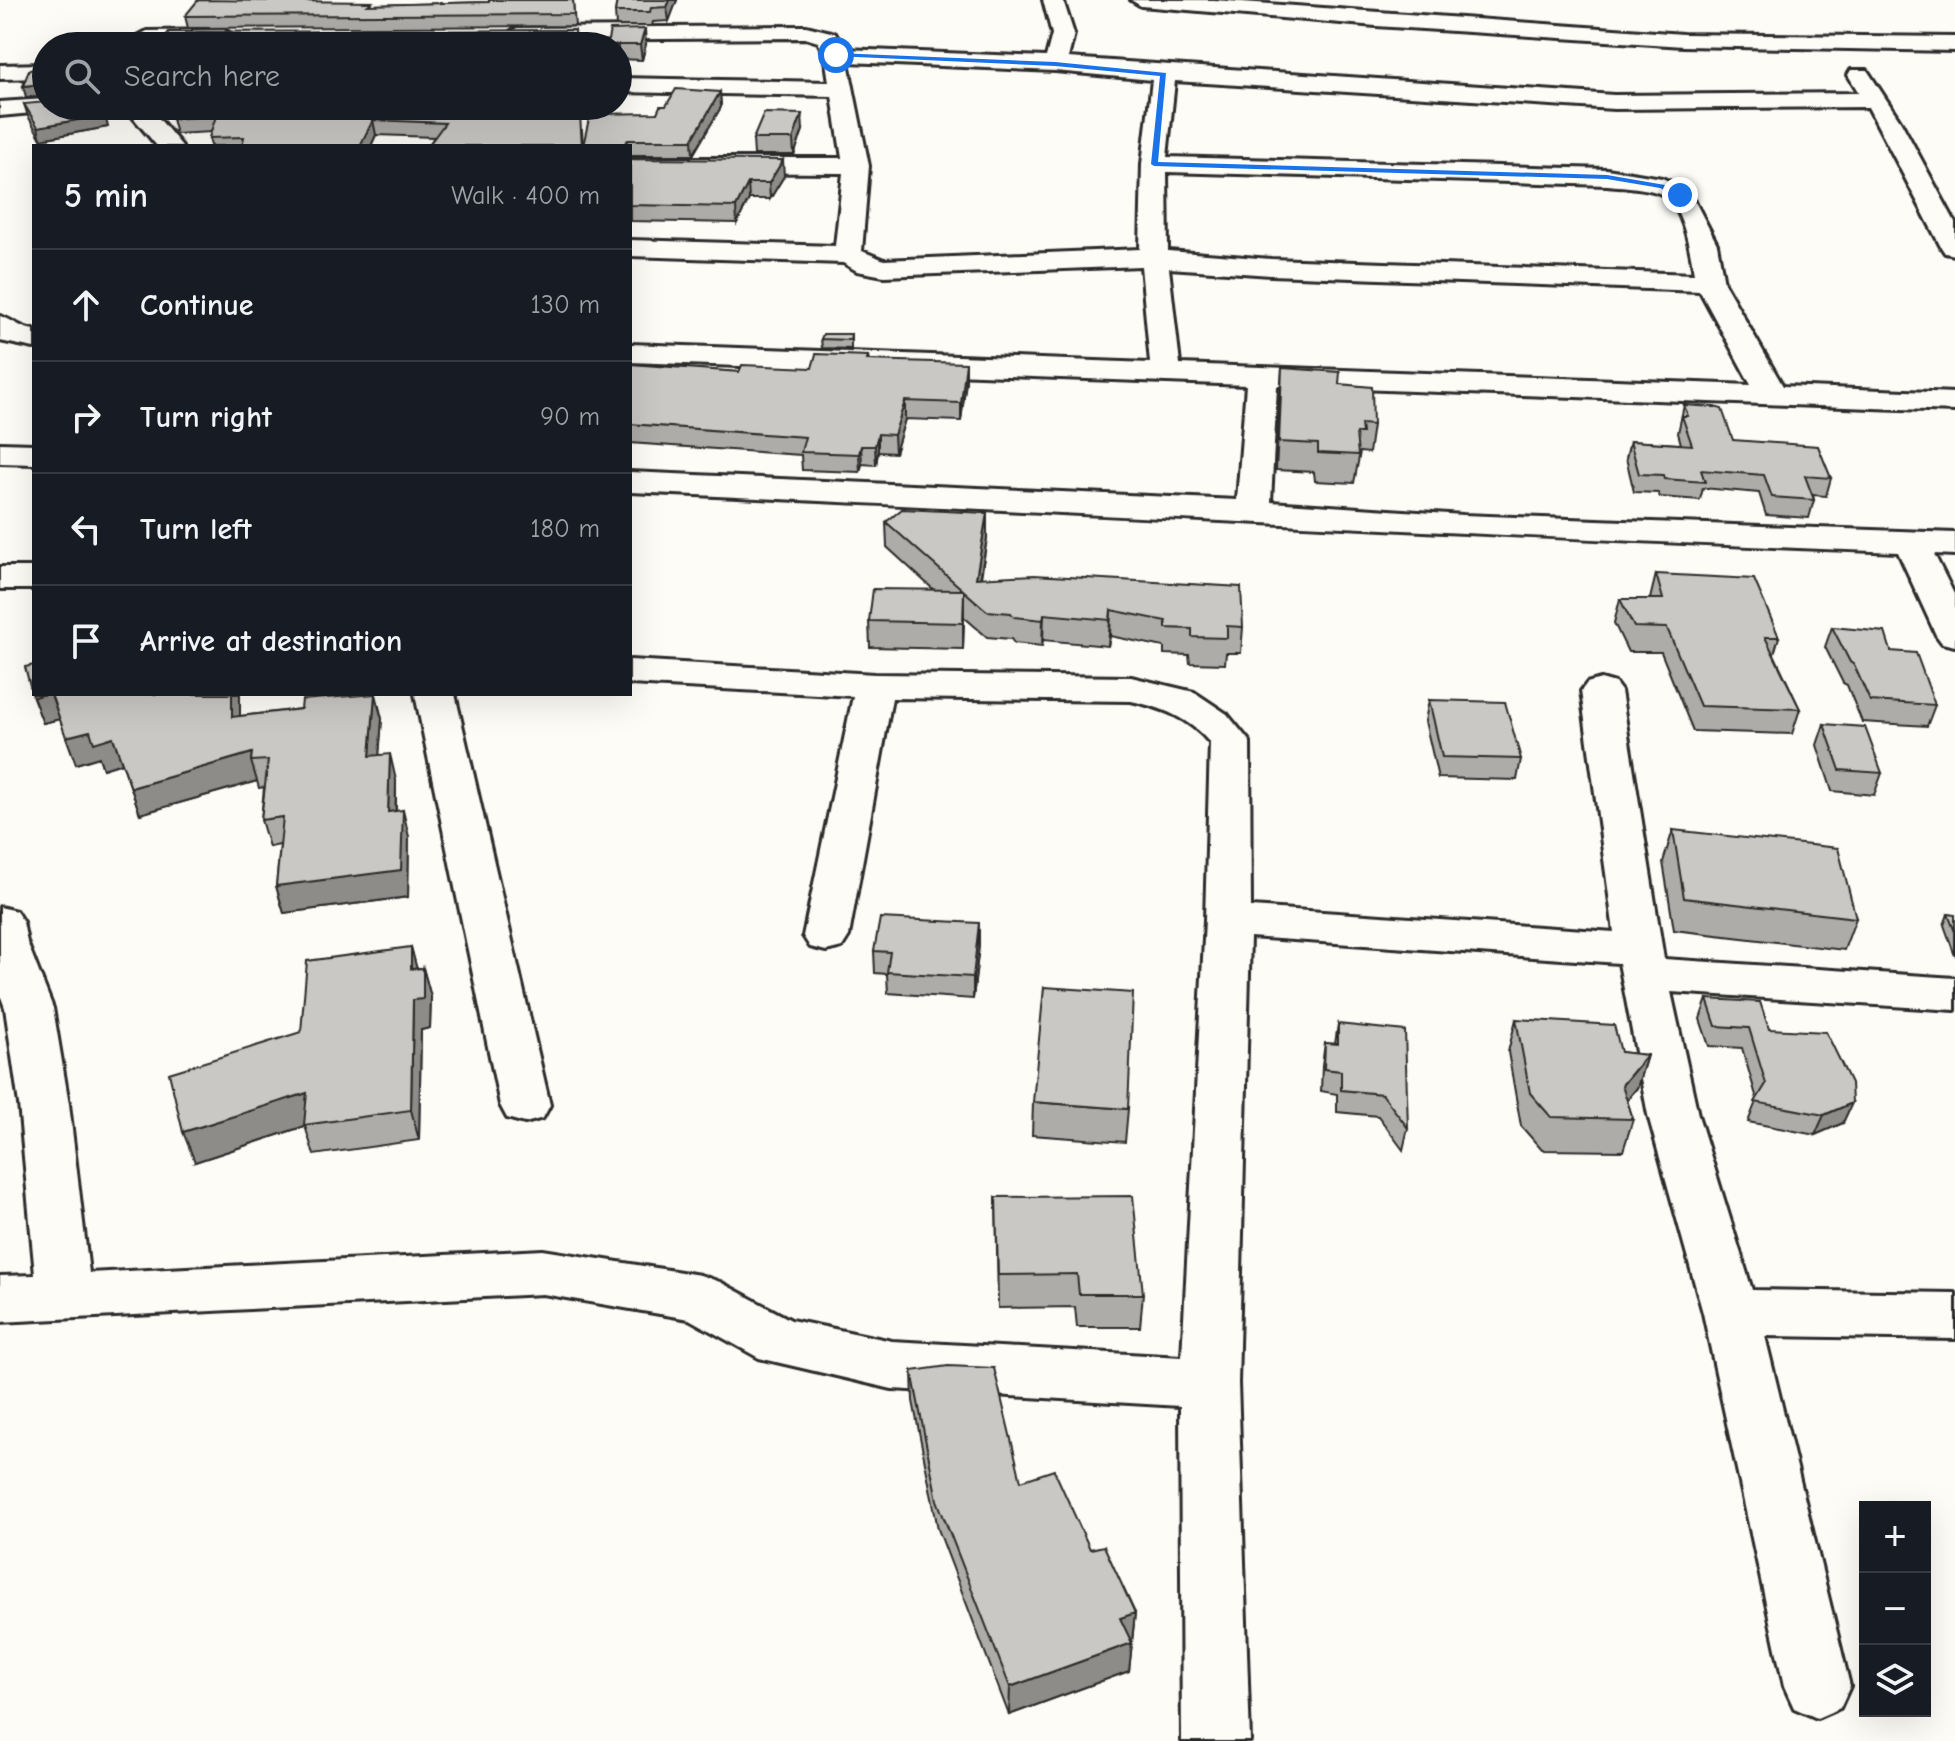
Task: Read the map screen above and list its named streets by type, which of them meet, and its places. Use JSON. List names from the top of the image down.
{
  "page": {
    "search": "Search here",
    "heading": ["5 min", "Walk · 400 m"],
    "list": [
      ["Continue", "130 m"],
      ["Turn right", "90 m"],
      ["Turn left", "180 m"],
      "Arrive at destination"
    ],
    "map_buttons": ["+", "−"]
  }
}
